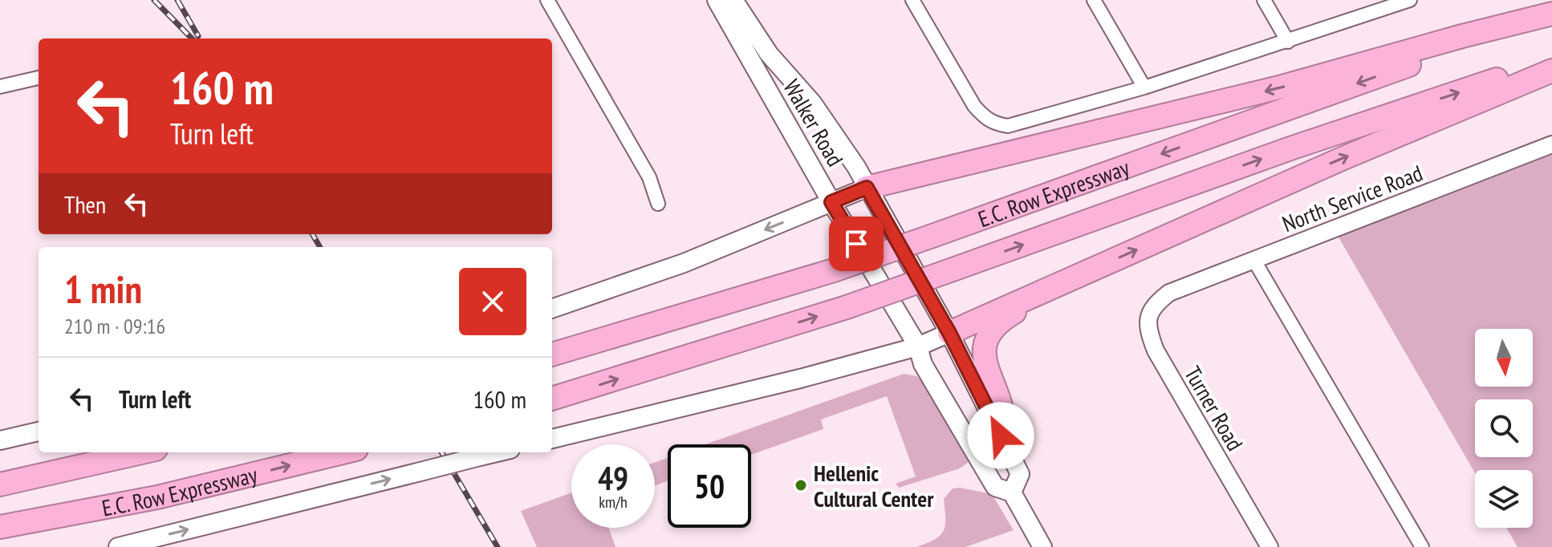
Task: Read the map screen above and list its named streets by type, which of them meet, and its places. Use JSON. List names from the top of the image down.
{
  "streets": {
    "highway": ["E.C. Row Expressway"],
    "main road": ["Walker Road"],
    "street": ["North Service Road", "Turner Road"]
  },
  "crossings": [
    ["North Service Road", "Turner Road"]
  ],
  "places": ["Hellenic Cultural Center"],
  "north": "bottom",
  "page": {
    "turn": ["160 m", "Turn left"],
    "then": "Then",
    "heading": ["1 min", "210 m · 09:16"],
    "list": [
      {
        "name": "Turn left",
        "value": "160 m"
      }
    ],
    "speed": "49 km/h",
    "limit": "50"
  }
}
